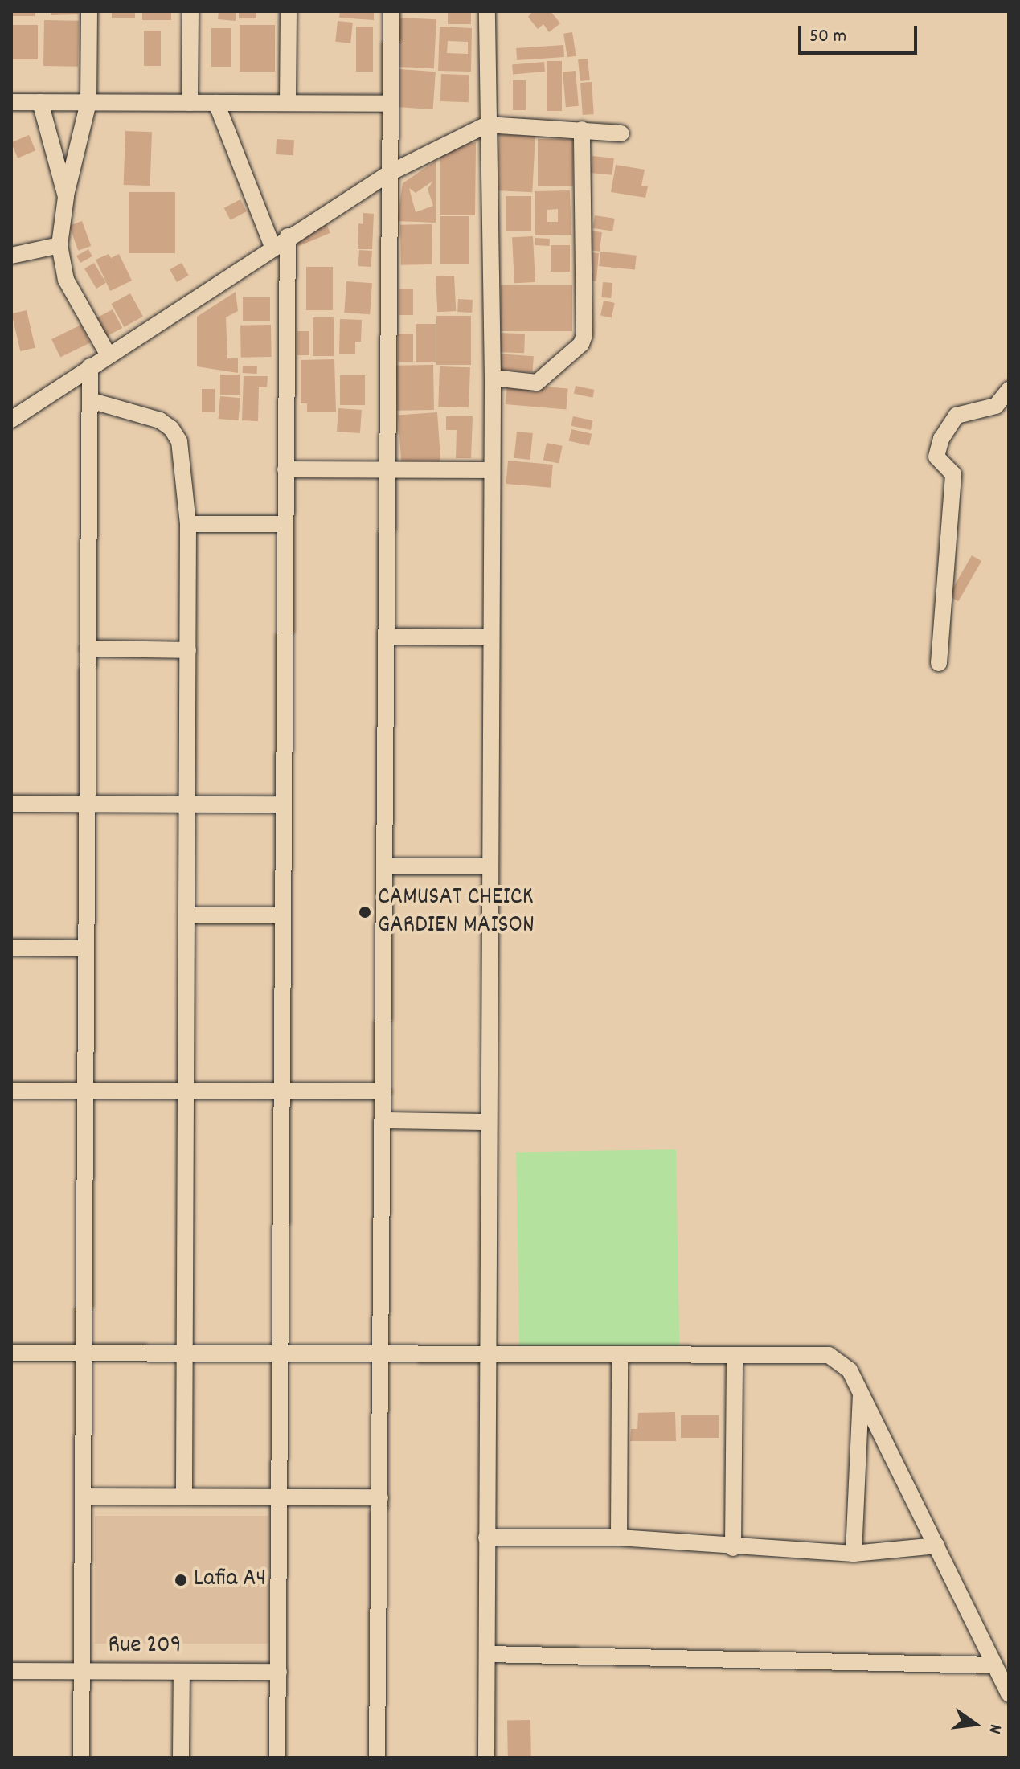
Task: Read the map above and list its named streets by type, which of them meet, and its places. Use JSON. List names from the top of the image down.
{
  "streets": {
    "street": ["Rue 209"]
  },
  "places": ["CAMUSAT CHEICK GARDIEN MAISON", "Lafia A4"],
  "scale_bar": "50 m",
  "north": "right"
}
